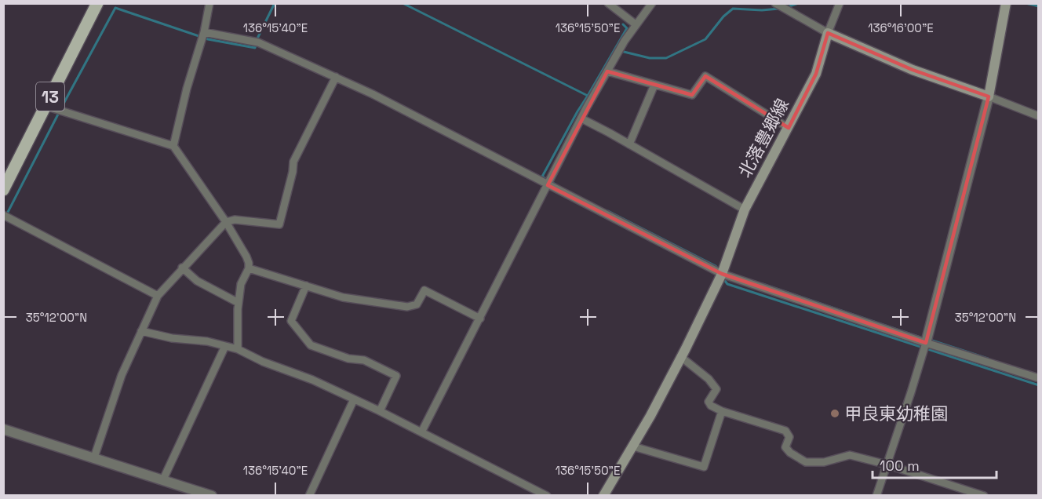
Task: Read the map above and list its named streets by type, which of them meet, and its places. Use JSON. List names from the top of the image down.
{
  "streets": {
    "main road": ["13", "北落豊郷線"]
  },
  "places": ["甲良東幼稚園"],
  "scale_bar": "100 m",
  "coordinates": [
    "136°15'40\"E",
    "136°15'50\"E",
    "136°16'00\"E",
    "35°12'00\"N"
  ]
}
